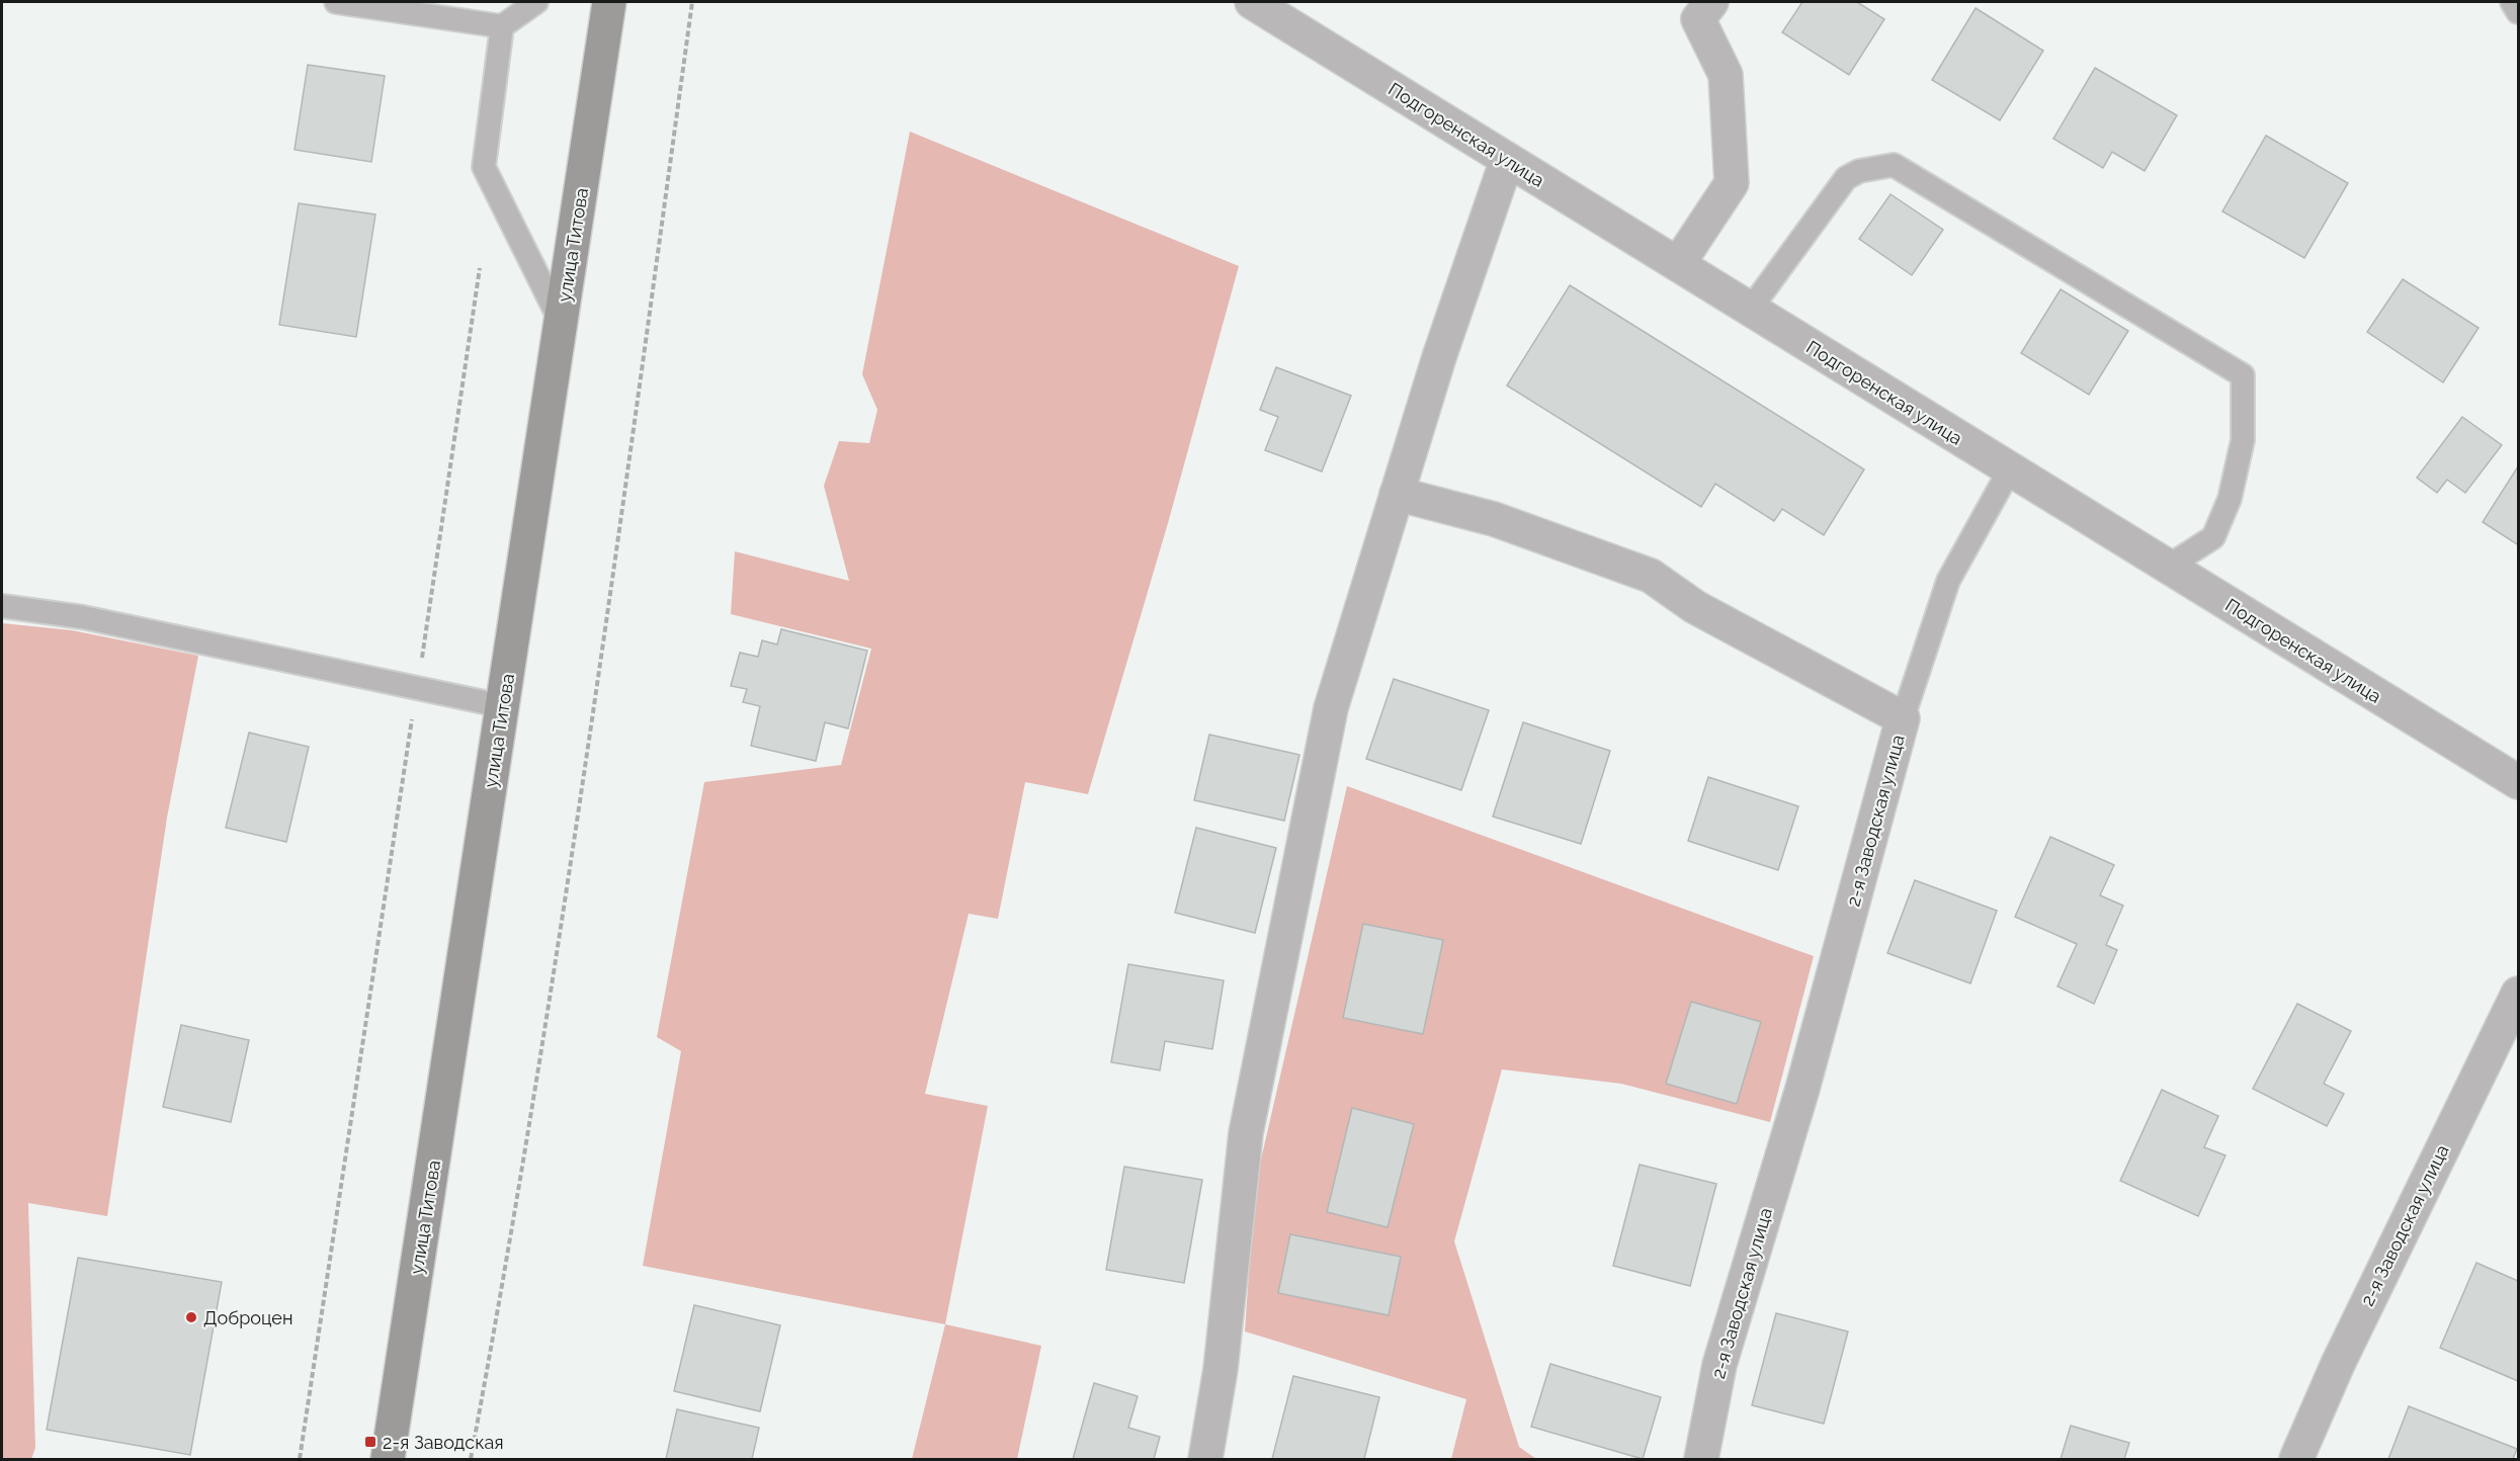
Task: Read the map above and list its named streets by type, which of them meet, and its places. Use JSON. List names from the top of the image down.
{
  "streets": {
    "main road": ["улица Титова"],
    "street": ["Подгоренская улица", "2-я Заводская улица"]
  },
  "places": {
    "other": ["Доброцен"],
    "transit": ["2-я Заводская"]
  }
}
